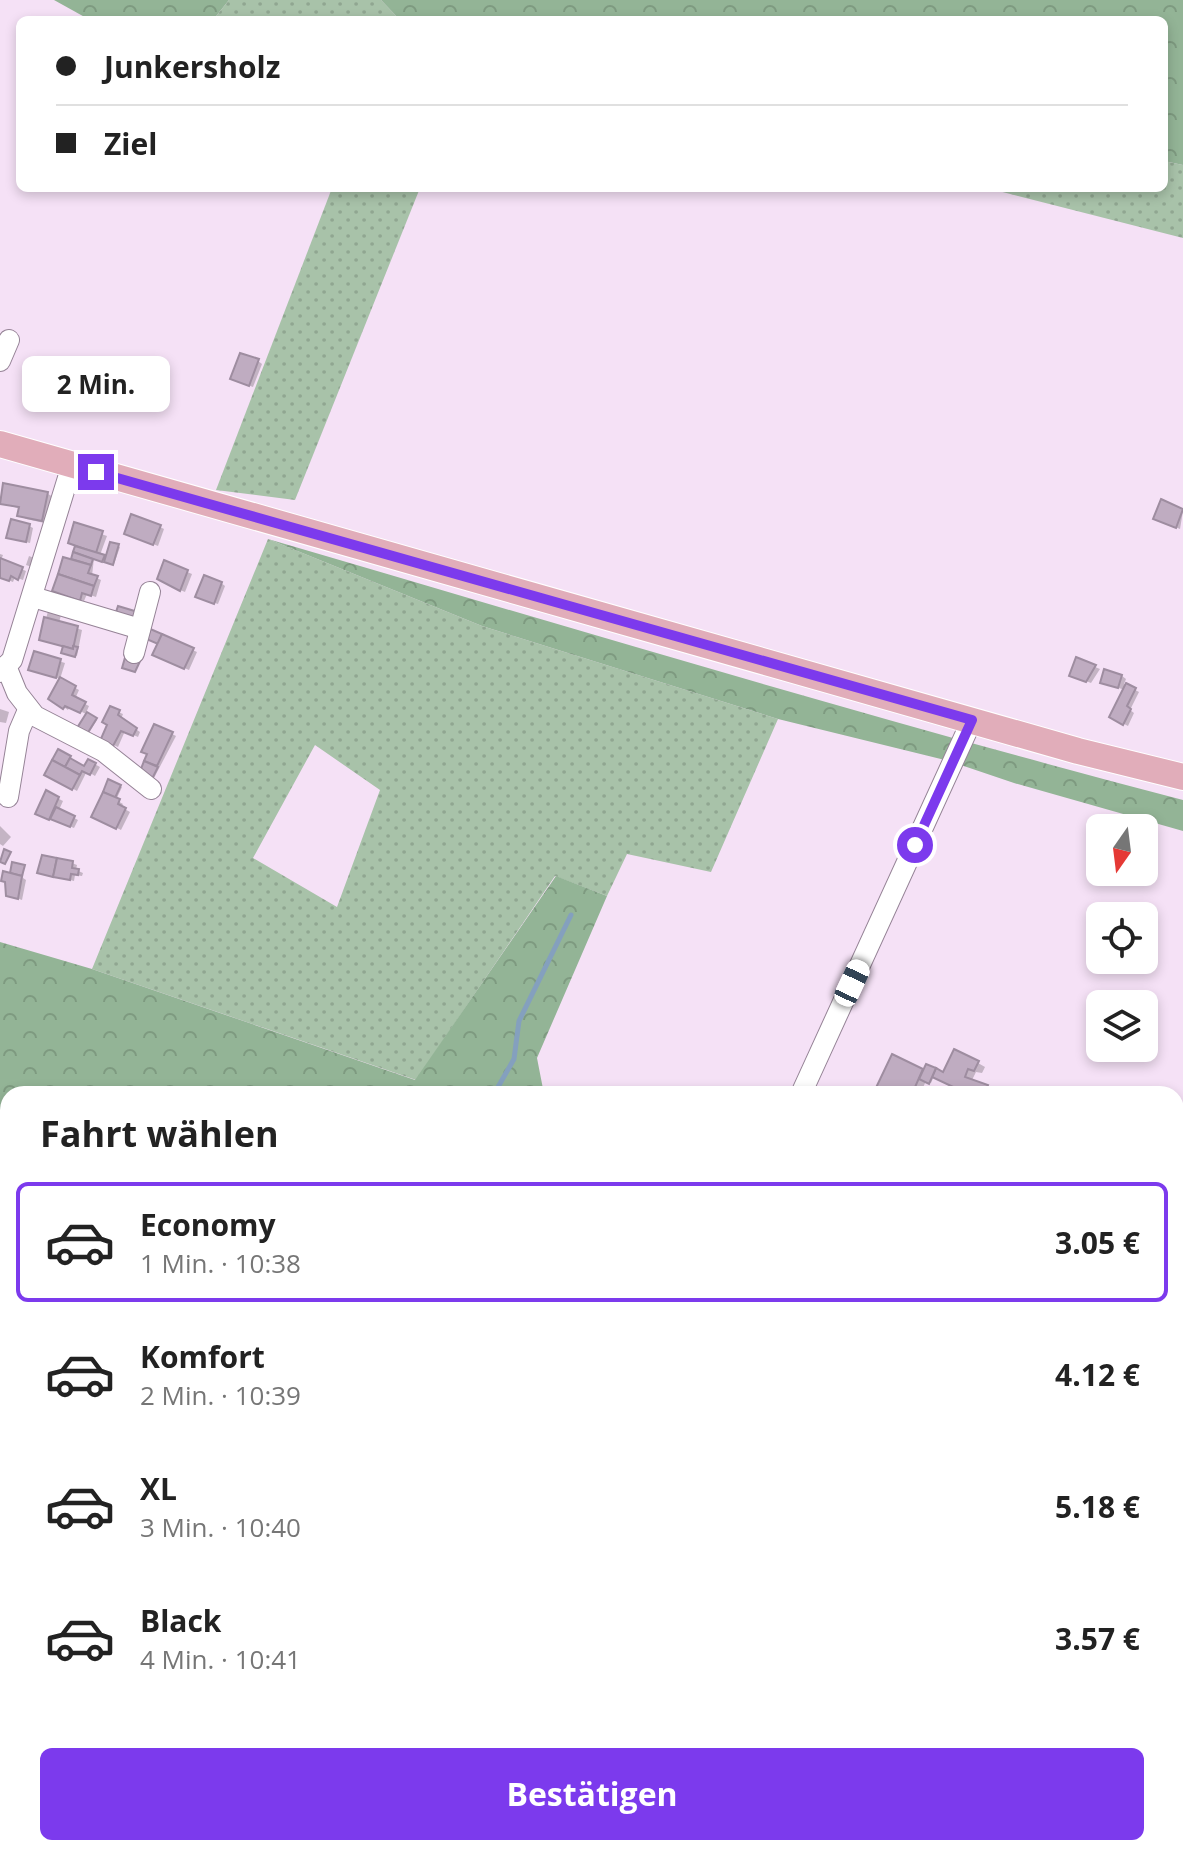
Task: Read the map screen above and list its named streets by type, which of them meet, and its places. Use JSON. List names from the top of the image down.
{
  "north": "bottom",
  "page": {
    "banner": ["Junkersholz", "Ziel"],
    "bubble": "2 Min.",
    "heading": "Fahrt wählen",
    "list": [
      {
        "name": "Economy",
        "note": "1 Min. · 10:38",
        "value": "3.05 €"
      },
      {
        "name": "Komfort",
        "note": "2 Min. · 10:39",
        "value": "4.12 €"
      },
      {
        "name": "XL",
        "note": "3 Min. · 10:40",
        "value": "5.18 €"
      },
      {
        "name": "Black",
        "note": "4 Min. · 10:41",
        "value": "3.57 €"
      }
    ],
    "buttons": "Bestätigen"
  }
}
